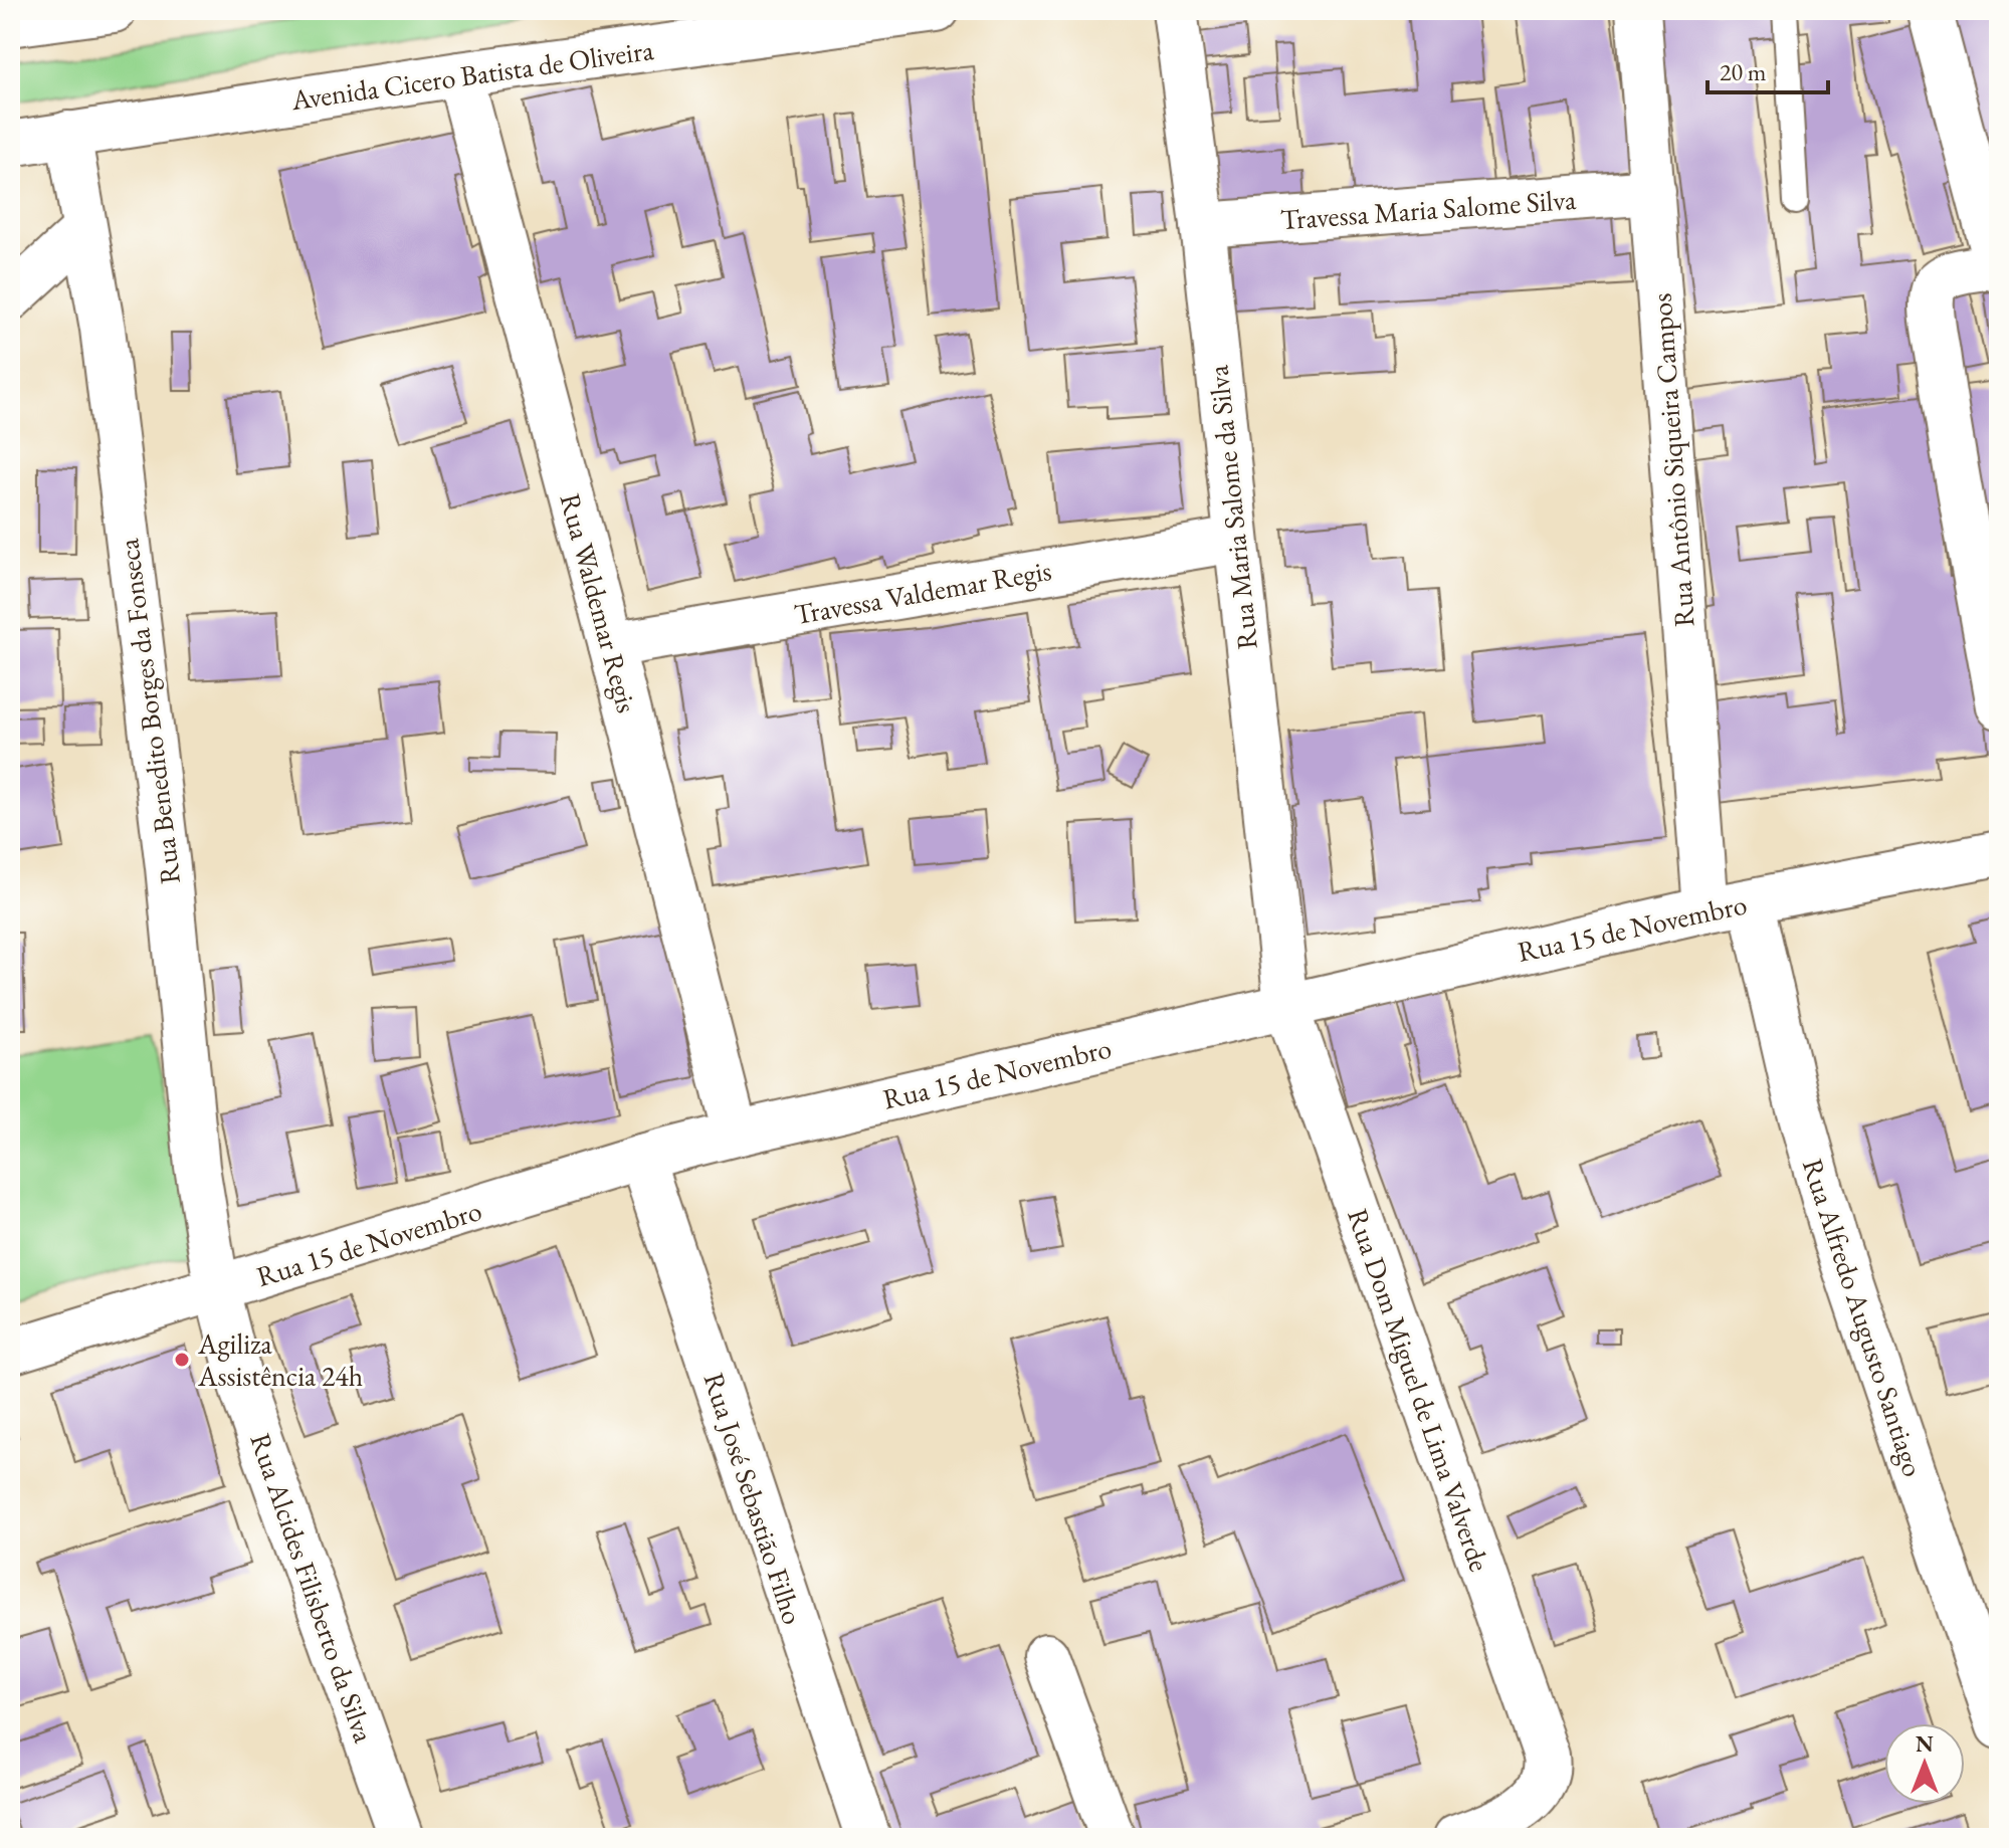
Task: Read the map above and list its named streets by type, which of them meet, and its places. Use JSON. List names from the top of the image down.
{
  "streets": {
    "main road": [
      "Avenida Cicero Batista de Oliveira",
      "Travessa Maria Salome Silva",
      "Rua Antônio Siqueira Campos",
      "Rua Maria Salome da Silva",
      "Travessa Valdemar Regis",
      "Rua Waldemar Regis",
      "Rua Benedito Borges da Fonseca",
      "Rua 15 de Novembro",
      "Rua Alfredo Augusto Santiago",
      "Rua Dom Miguel de Lima Valverde",
      "Rua José Sebastião Filho",
      "Rua Alcides Filisberto da Silva"
    ]
  },
  "crossings": [
    ["Avenida Cicero Batista de Oliveira", "Rua Waldemar Regis"],
    ["Avenida Cicero Batista de Oliveira", "Rua Benedito Borges da Fonseca"],
    ["Travessa Maria Salome Silva", "Rua Antônio Siqueira Campos"],
    ["Travessa Maria Salome Silva", "Rua Maria Salome da Silva"],
    ["Rua Antônio Siqueira Campos", "Rua 15 de Novembro"],
    ["Rua Maria Salome da Silva", "Travessa Valdemar Regis"],
    ["Rua Maria Salome da Silva", "Rua 15 de Novembro"],
    ["Rua Maria Salome da Silva", "Rua Dom Miguel de Lima Valverde"],
    ["Travessa Valdemar Regis", "Rua Waldemar Regis"],
    ["Rua Waldemar Regis", "Rua 15 de Novembro"],
    ["Rua Benedito Borges da Fonseca", "Rua 15 de Novembro"],
    ["Rua Benedito Borges da Fonseca", "Rua Alcides Filisberto da Silva"],
    ["Rua 15 de Novembro", "Rua Alfredo Augusto Santiago"],
    ["Rua 15 de Novembro", "Rua Dom Miguel de Lima Valverde"],
    ["Rua 15 de Novembro", "Rua José Sebastião Filho"],
    ["Rua 15 de Novembro", "Rua Alcides Filisberto da Silva"]
  ],
  "places": ["Agiliza Assistência 24h"],
  "scale_bar": "20 m",
  "north": "top"
}
